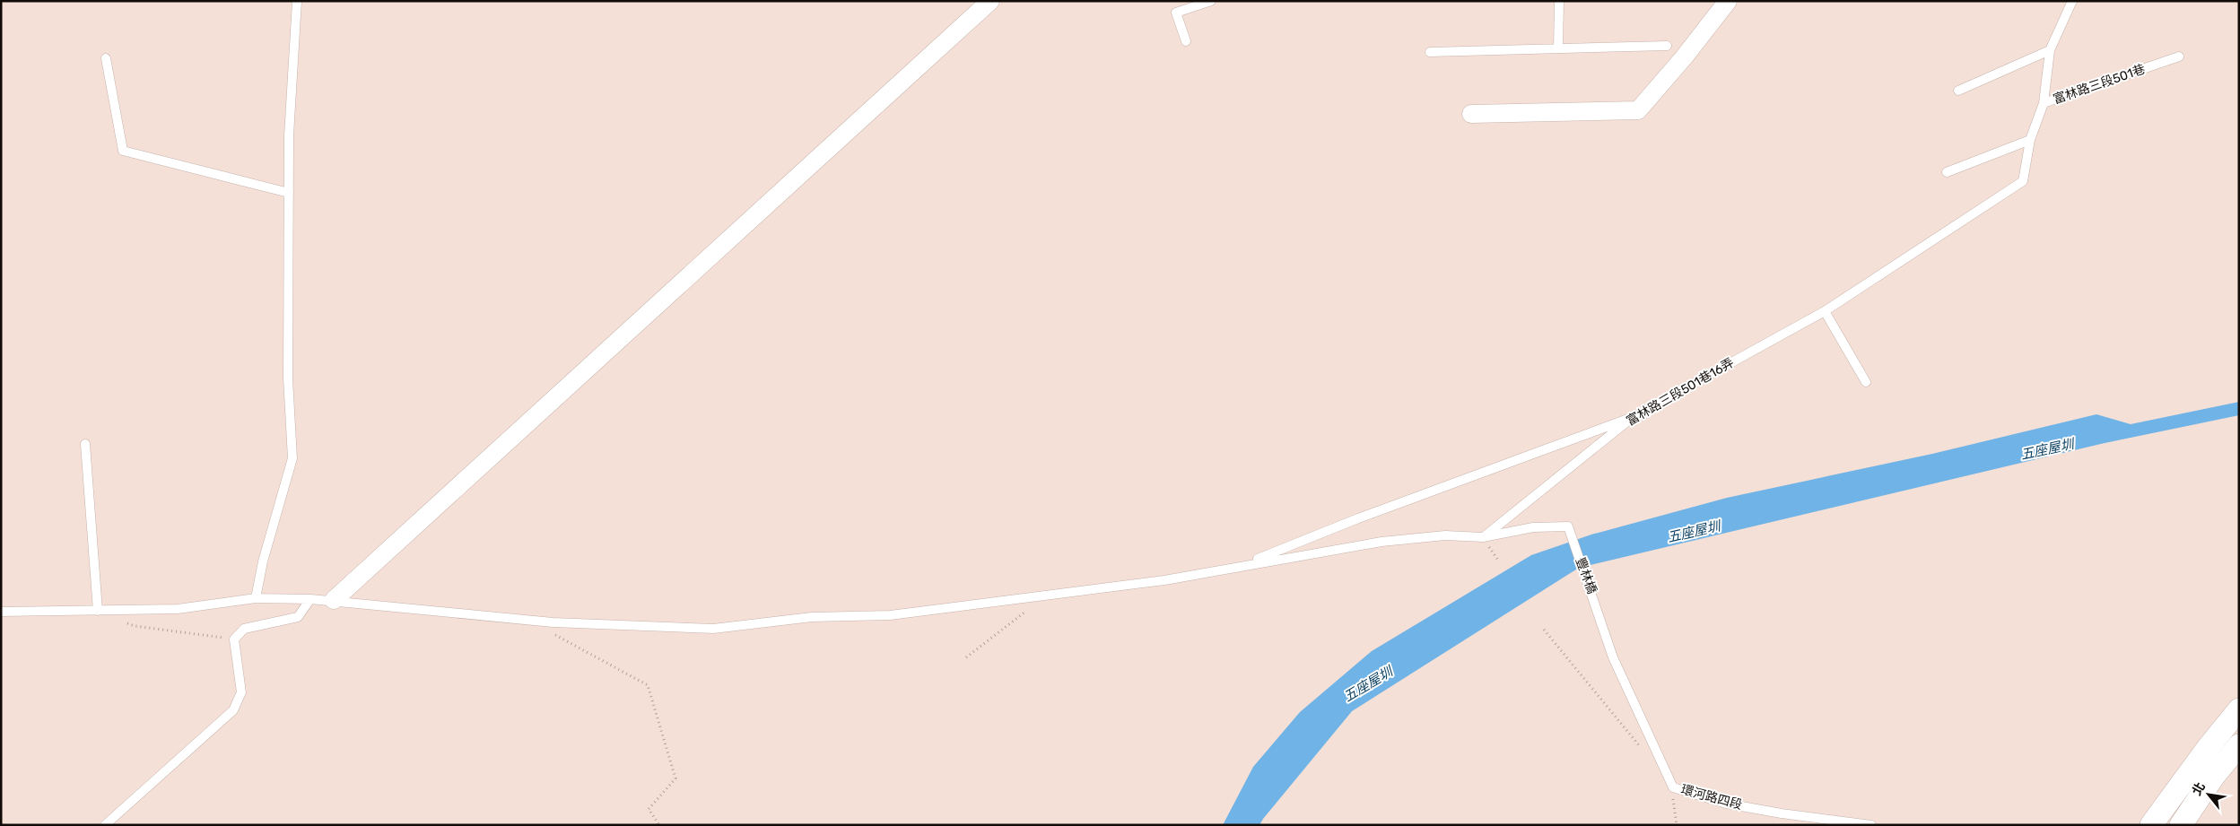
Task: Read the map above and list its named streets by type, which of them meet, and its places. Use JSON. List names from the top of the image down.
{
  "streets": {
    "lane": [
      "富林路三段501巷",
      "富林路三段501巷16弄",
      "豐林橋",
      "環河路四段"
    ]
  },
  "crossings": [
    ["富林路三段501巷", "富林路三段501巷16弄"],
    ["富林路三段501巷16弄", "豐林橋"],
    ["豐林橋", "環河路四段"]
  ],
  "water": ["五座屋圳"],
  "north": "top left"
}
